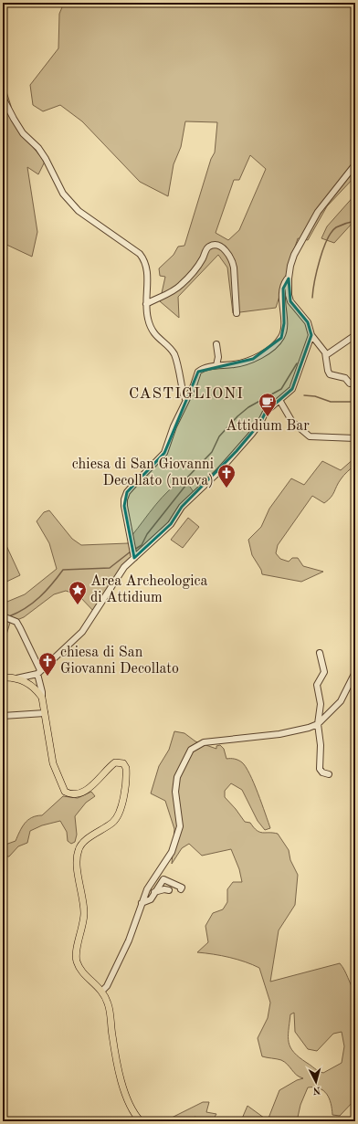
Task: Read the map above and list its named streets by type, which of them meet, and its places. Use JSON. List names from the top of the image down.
{
  "districts": ["CASTIGLIONI"],
  "places": {
    "cafe": ["Attidium Bar"],
    "church": ["chiesa di San Giovanni Decollato (nuova)", "chiesa di San Giovanni Decollato"],
    "place": ["Area Archeologica di Attidium"]
  },
  "north": "bottom"
}
